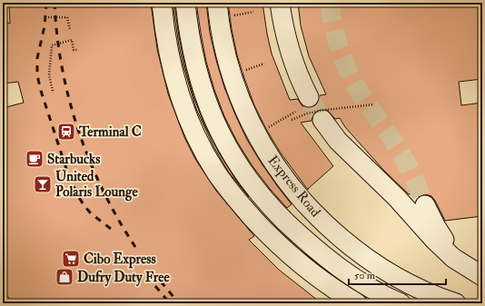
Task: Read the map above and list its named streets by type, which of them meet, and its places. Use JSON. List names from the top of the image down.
{
  "streets": {
    "street": ["Express Road"]
  },
  "places": {
    "station": ["Terminal C"],
    "cafe": ["Starbucks"],
    "bar": ["United Polaris Lounge"],
    "supermarket": ["Cibo Express"],
    "shop": ["Dufry Duty Free"]
  },
  "scale_bar": "50 m"
}
